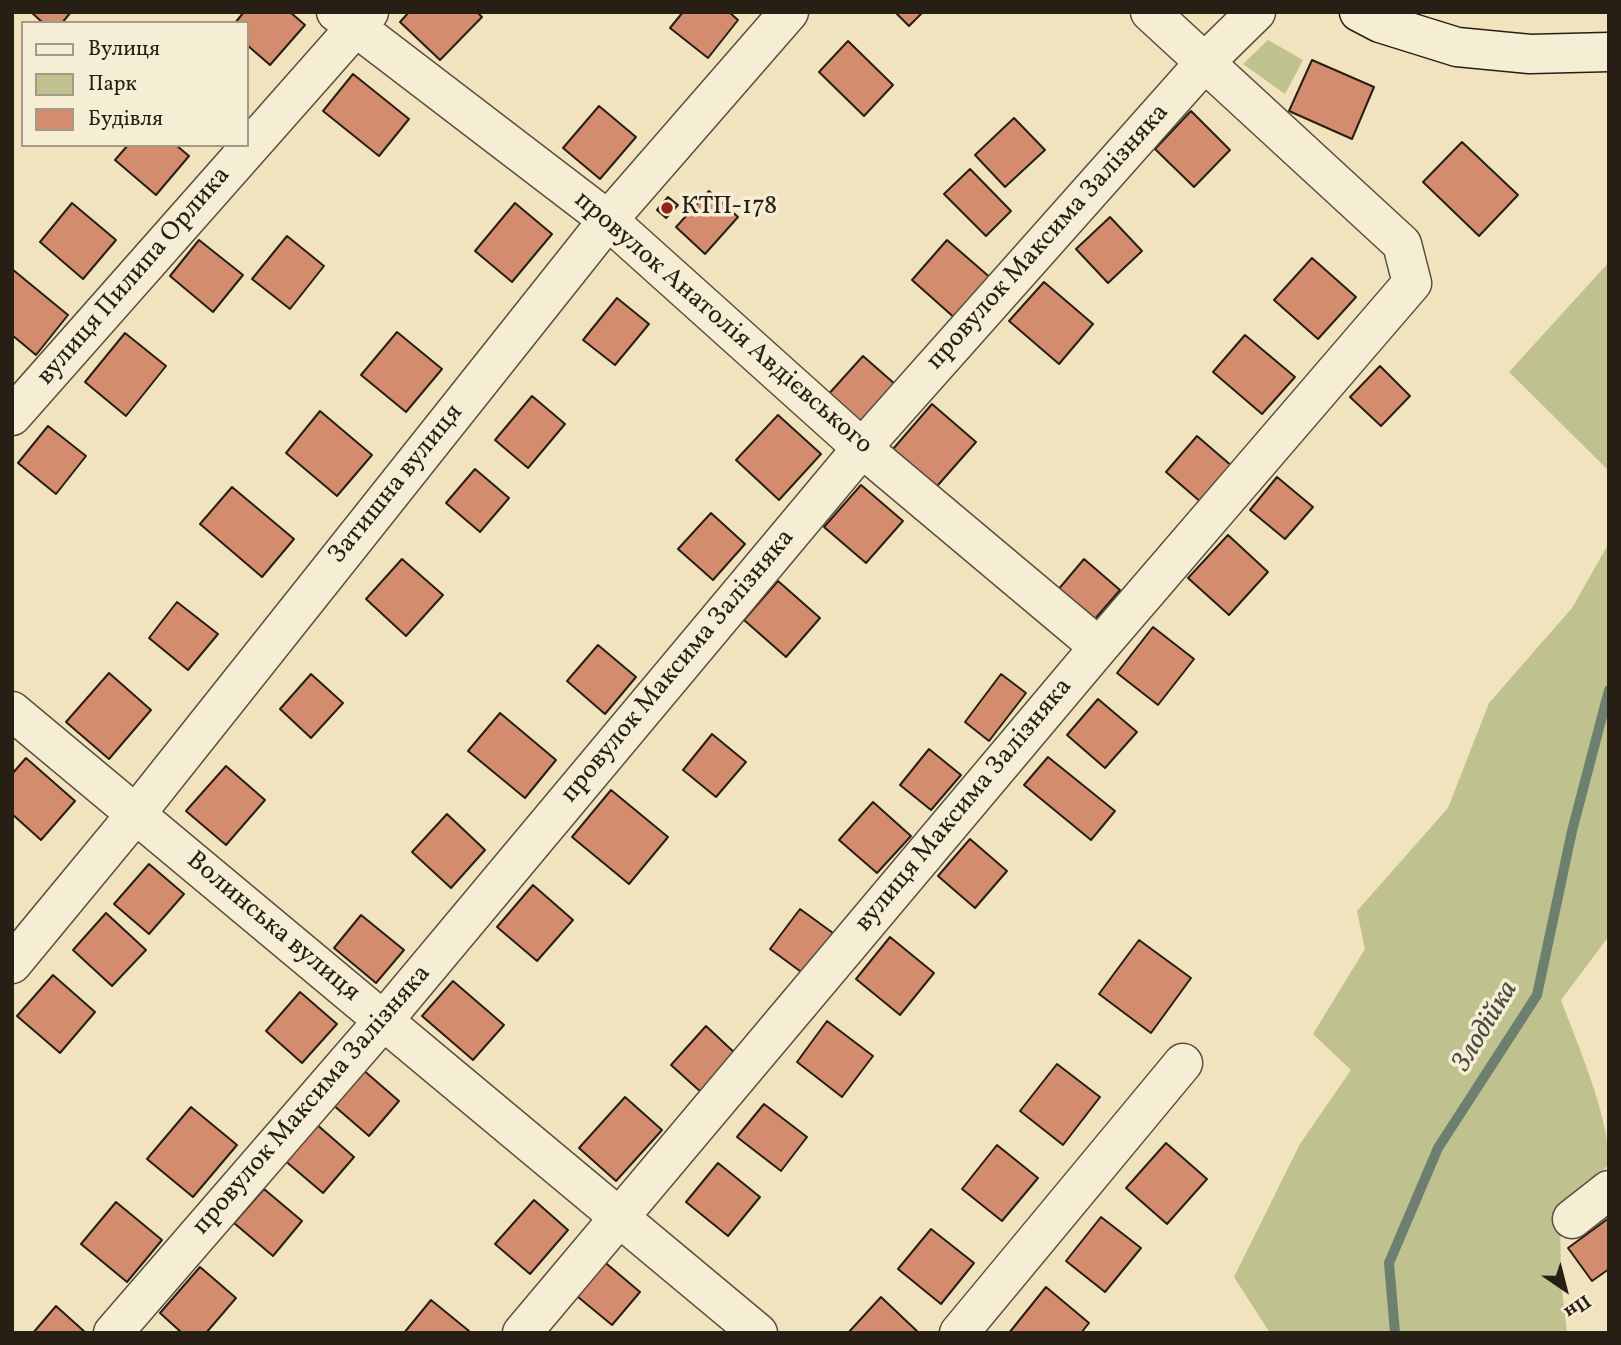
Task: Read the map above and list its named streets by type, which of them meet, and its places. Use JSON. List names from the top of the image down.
{
  "streets": {
    "street": [
      "провулок Максима Залізняка",
      "вулиця Пилипа Орлика",
      "провулок Анатолія Авдієвського",
      "Затишна вулиця",
      "вулиця Максима Залізняка",
      "Волинська вулиця"
    ]
  },
  "crossings": [
    ["провулок Максима Залізняка", "провулок Анатолія Авдієвського"],
    ["провулок Максима Залізняка", "вулиця Максима Залізняка"],
    ["провулок Максима Залізняка", "Волинська вулиця"],
    ["вулиця Пилипа Орлика", "провулок Анатолія Авдієвського"],
    ["провулок Анатолія Авдієвського", "Затишна вулиця"],
    ["провулок Анатолія Авдієвського", "вулиця Максима Залізняка"],
    ["Затишна вулиця", "Волинська вулиця"],
    ["вулиця Максима Залізняка", "Волинська вулиця"]
  ],
  "water": ["Злодійка"],
  "places": ["КТП-178"],
  "legend": ["Вулиця", "Парк", "Будівля"],
  "north": "bottom right"
}
